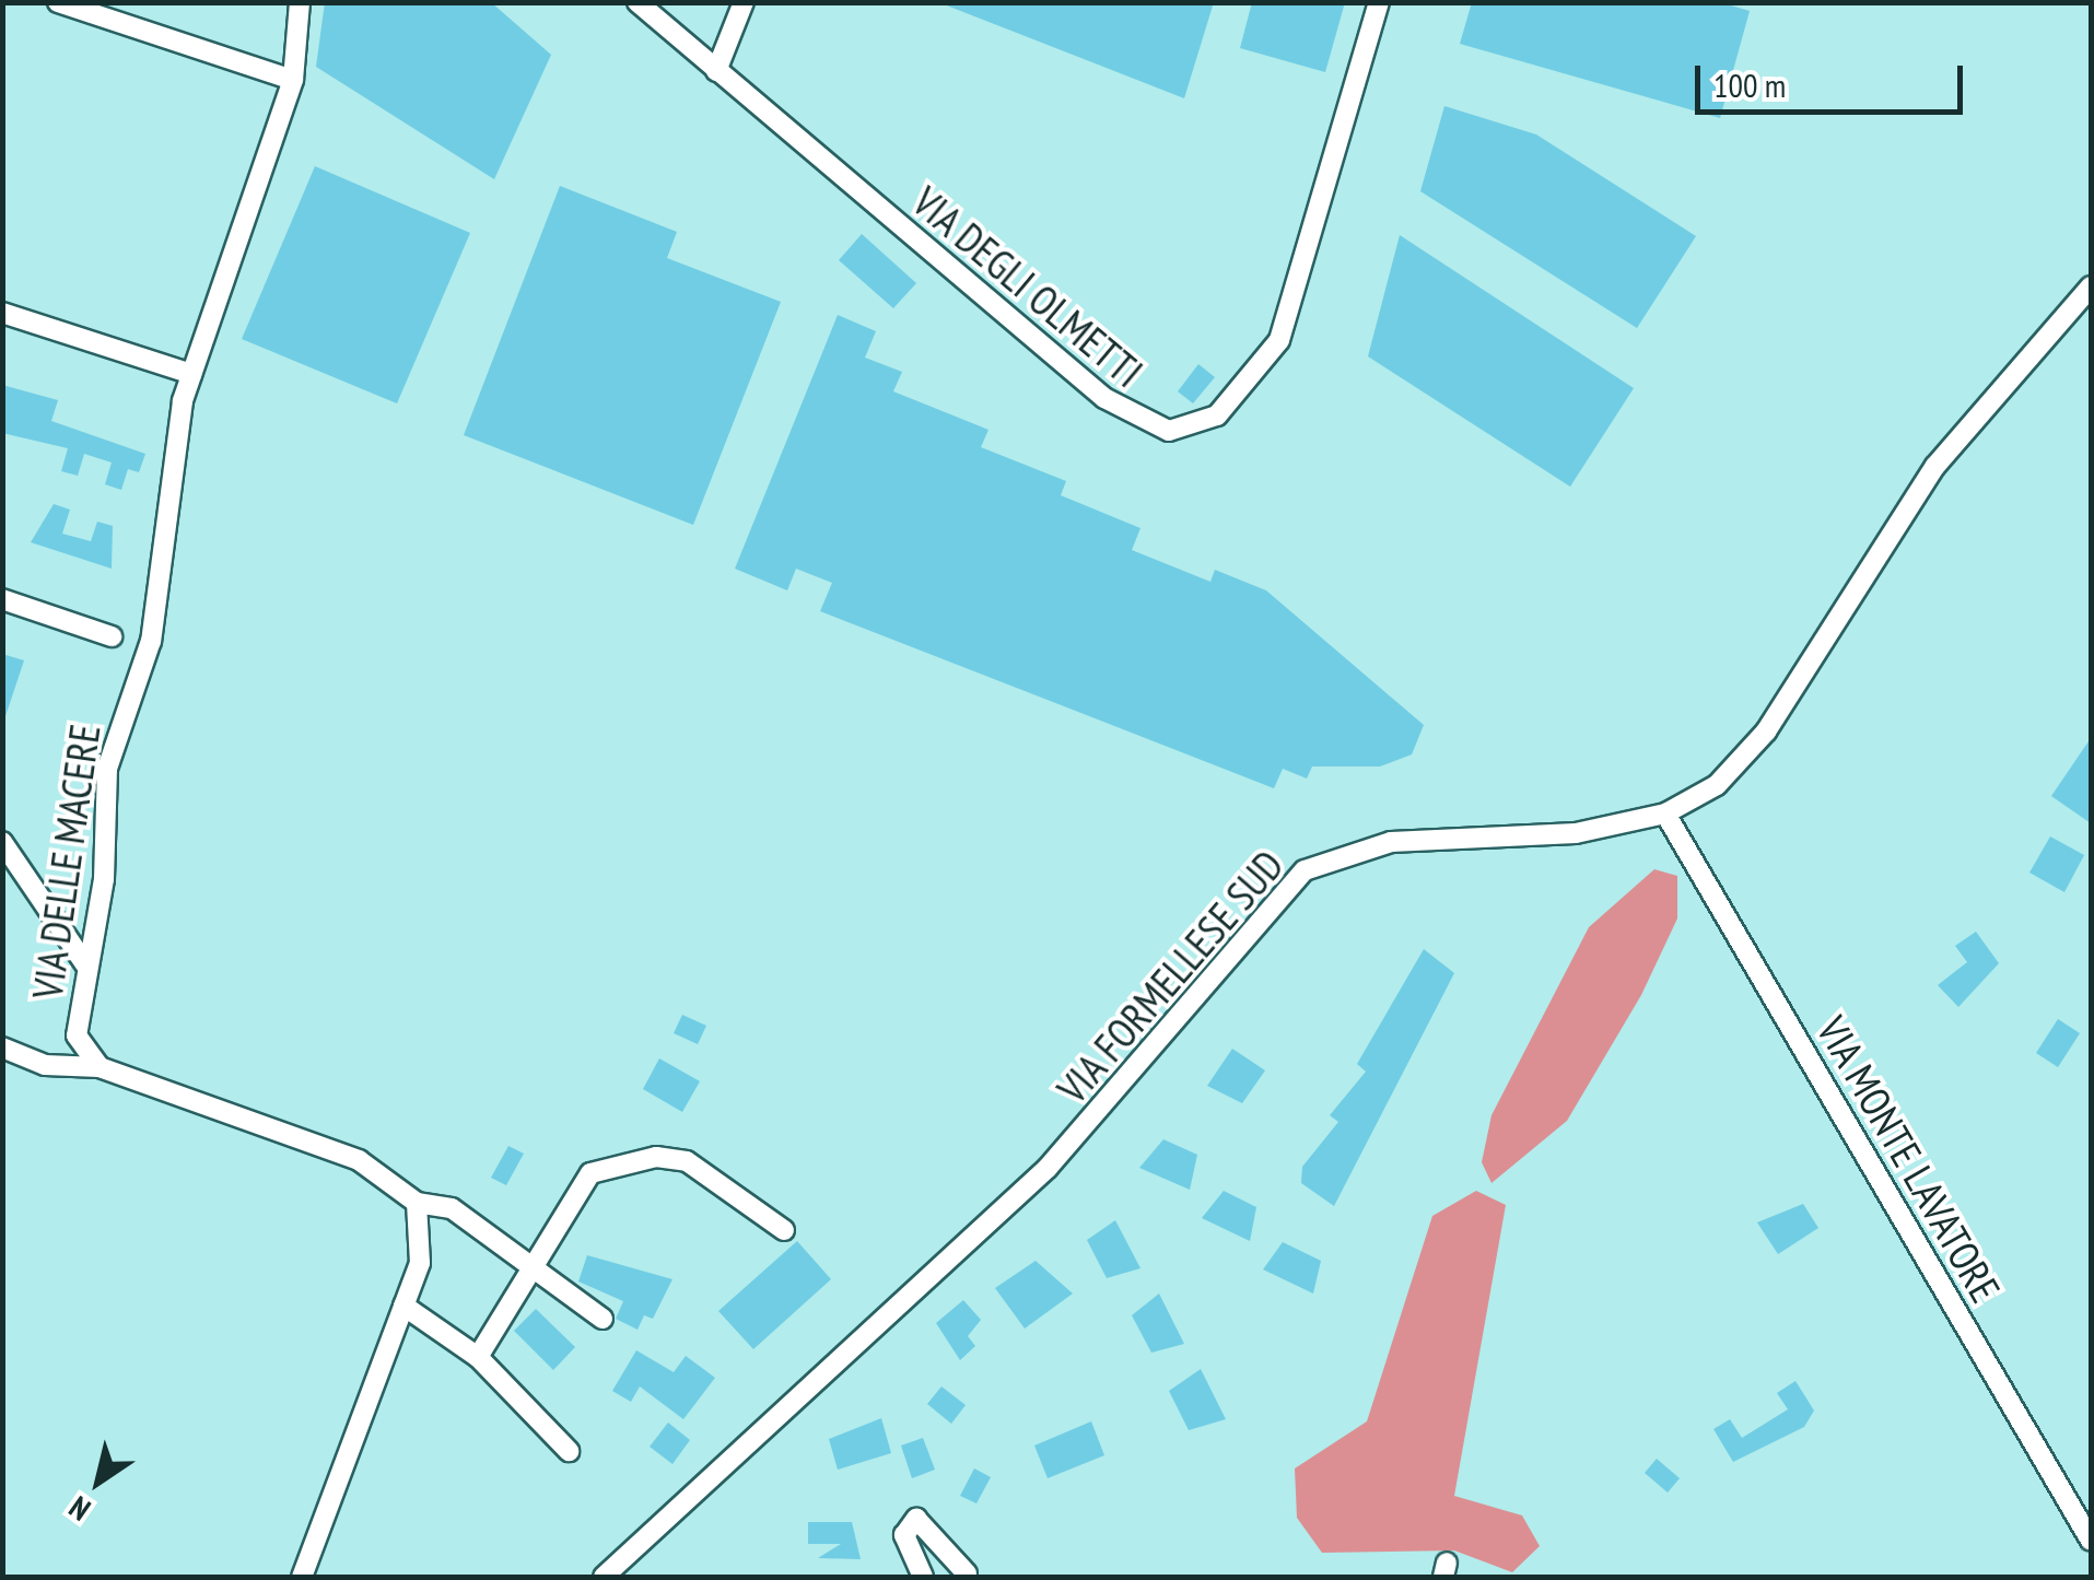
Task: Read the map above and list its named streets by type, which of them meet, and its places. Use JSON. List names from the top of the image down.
{
  "streets": {
    "street": [
      "VIA DEGLI OLMETTI",
      "VIA DELLE MACERE",
      "VIA FORMELLESE SUD",
      "VIA MONTE LAVATORE"
    ]
  },
  "crossings": [
    ["VIA FORMELLESE SUD", "VIA MONTE LAVATORE"]
  ],
  "scale_bar": "100 m",
  "north": "bottom left"
}
